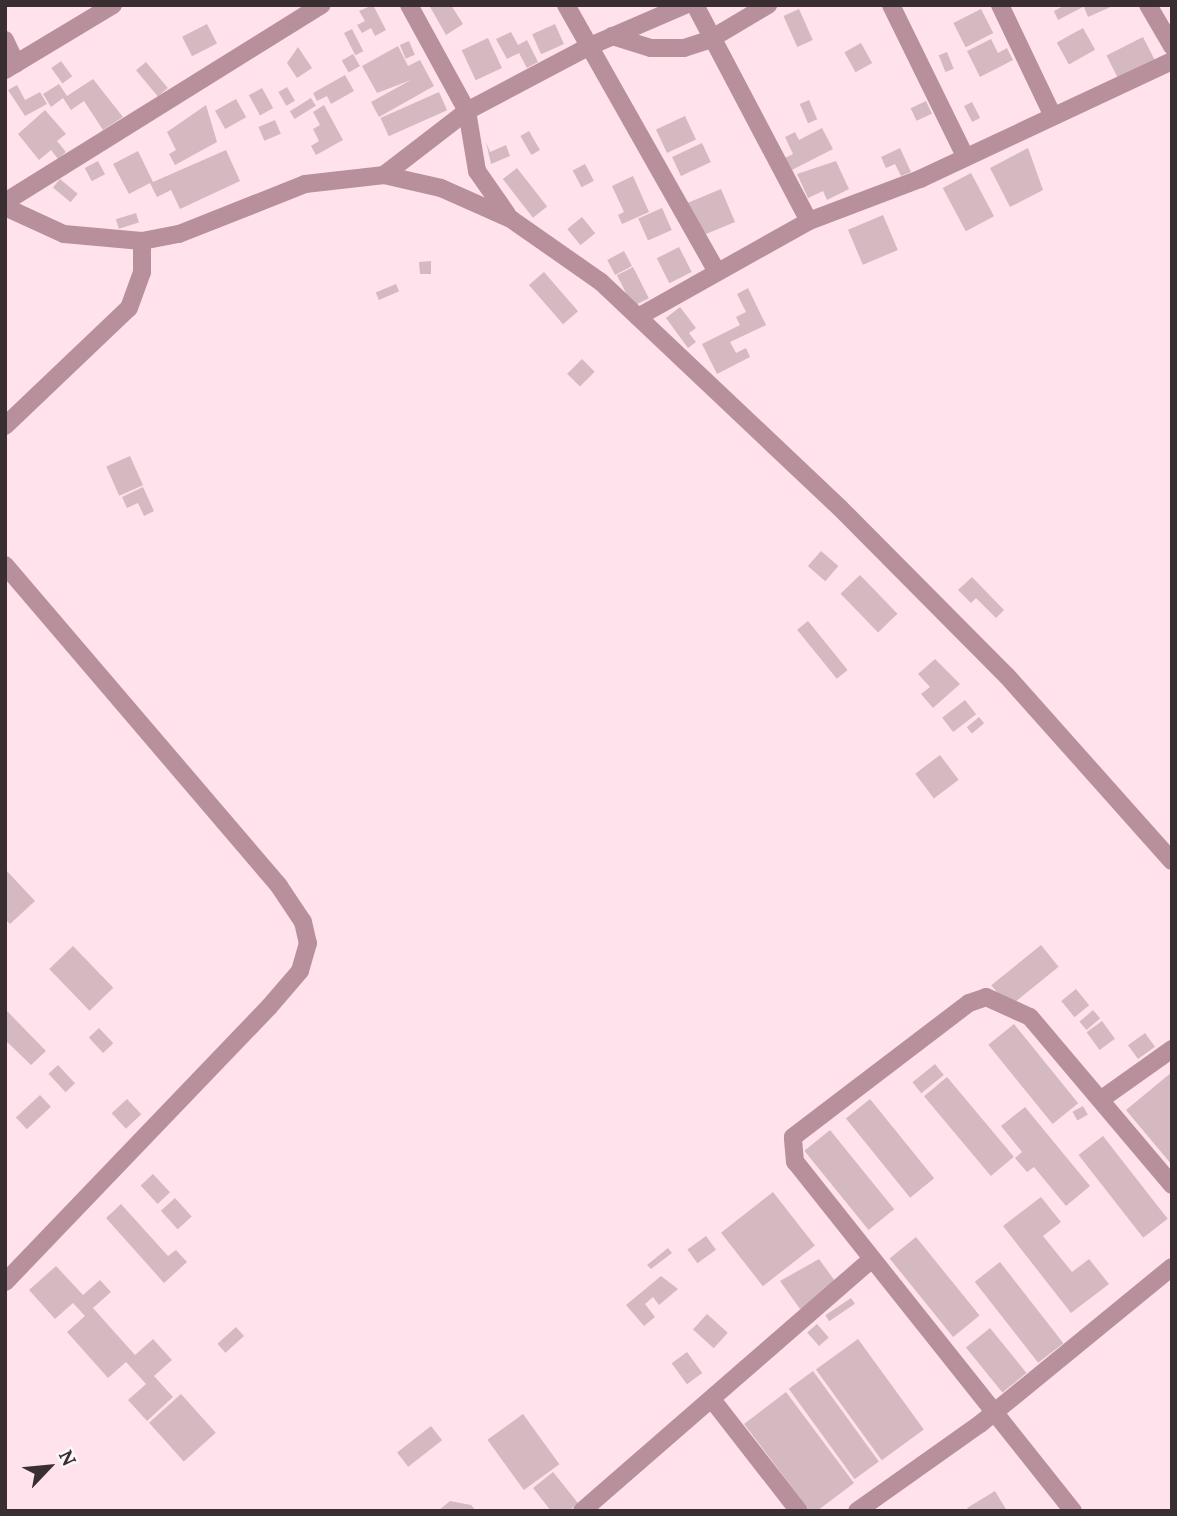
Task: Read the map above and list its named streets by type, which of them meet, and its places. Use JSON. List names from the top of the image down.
{
  "north": "top right"
}
